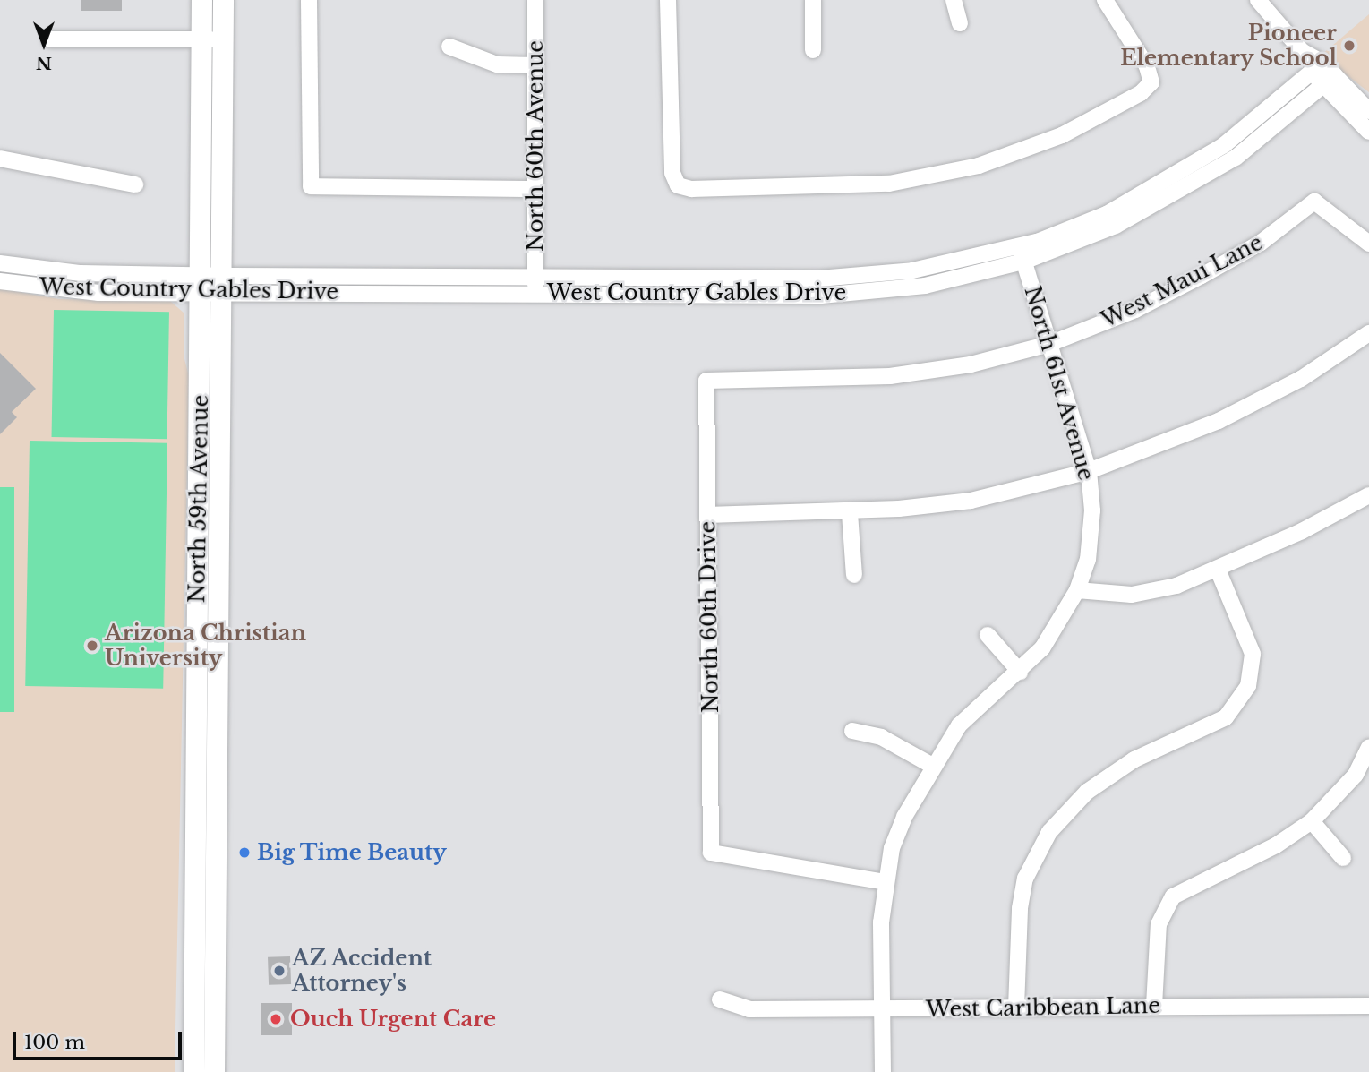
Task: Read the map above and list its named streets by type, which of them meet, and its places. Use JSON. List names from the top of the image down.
{
  "streets": {
    "main road": ["North 59th Avenue"],
    "street": [
      "North 60th Avenue",
      "West Maui Lane",
      "West Country Gables Drive",
      "North 61st Avenue",
      "North 60th Drive",
      "West Caribbean Lane"
    ]
  },
  "crossings": [
    ["North 60th Avenue", "West Country Gables Drive"],
    ["West Maui Lane", "North 61st Avenue"],
    ["West Maui Lane", "North 60th Drive"],
    ["West Country Gables Drive", "North 61st Avenue"],
    ["West Country Gables Drive", "North 59th Avenue"],
    ["North 61st Avenue", "North 60th Drive"],
    ["North 61st Avenue", "West Caribbean Lane"]
  ],
  "places": [
    "Pioneer Elementary School",
    "Arizona Christian University",
    "Big Time Beauty",
    "AZ Accident Attorney's",
    "Ouch Urgent Care"
  ],
  "scale_bar": "100 m",
  "north": "bottom"
}
